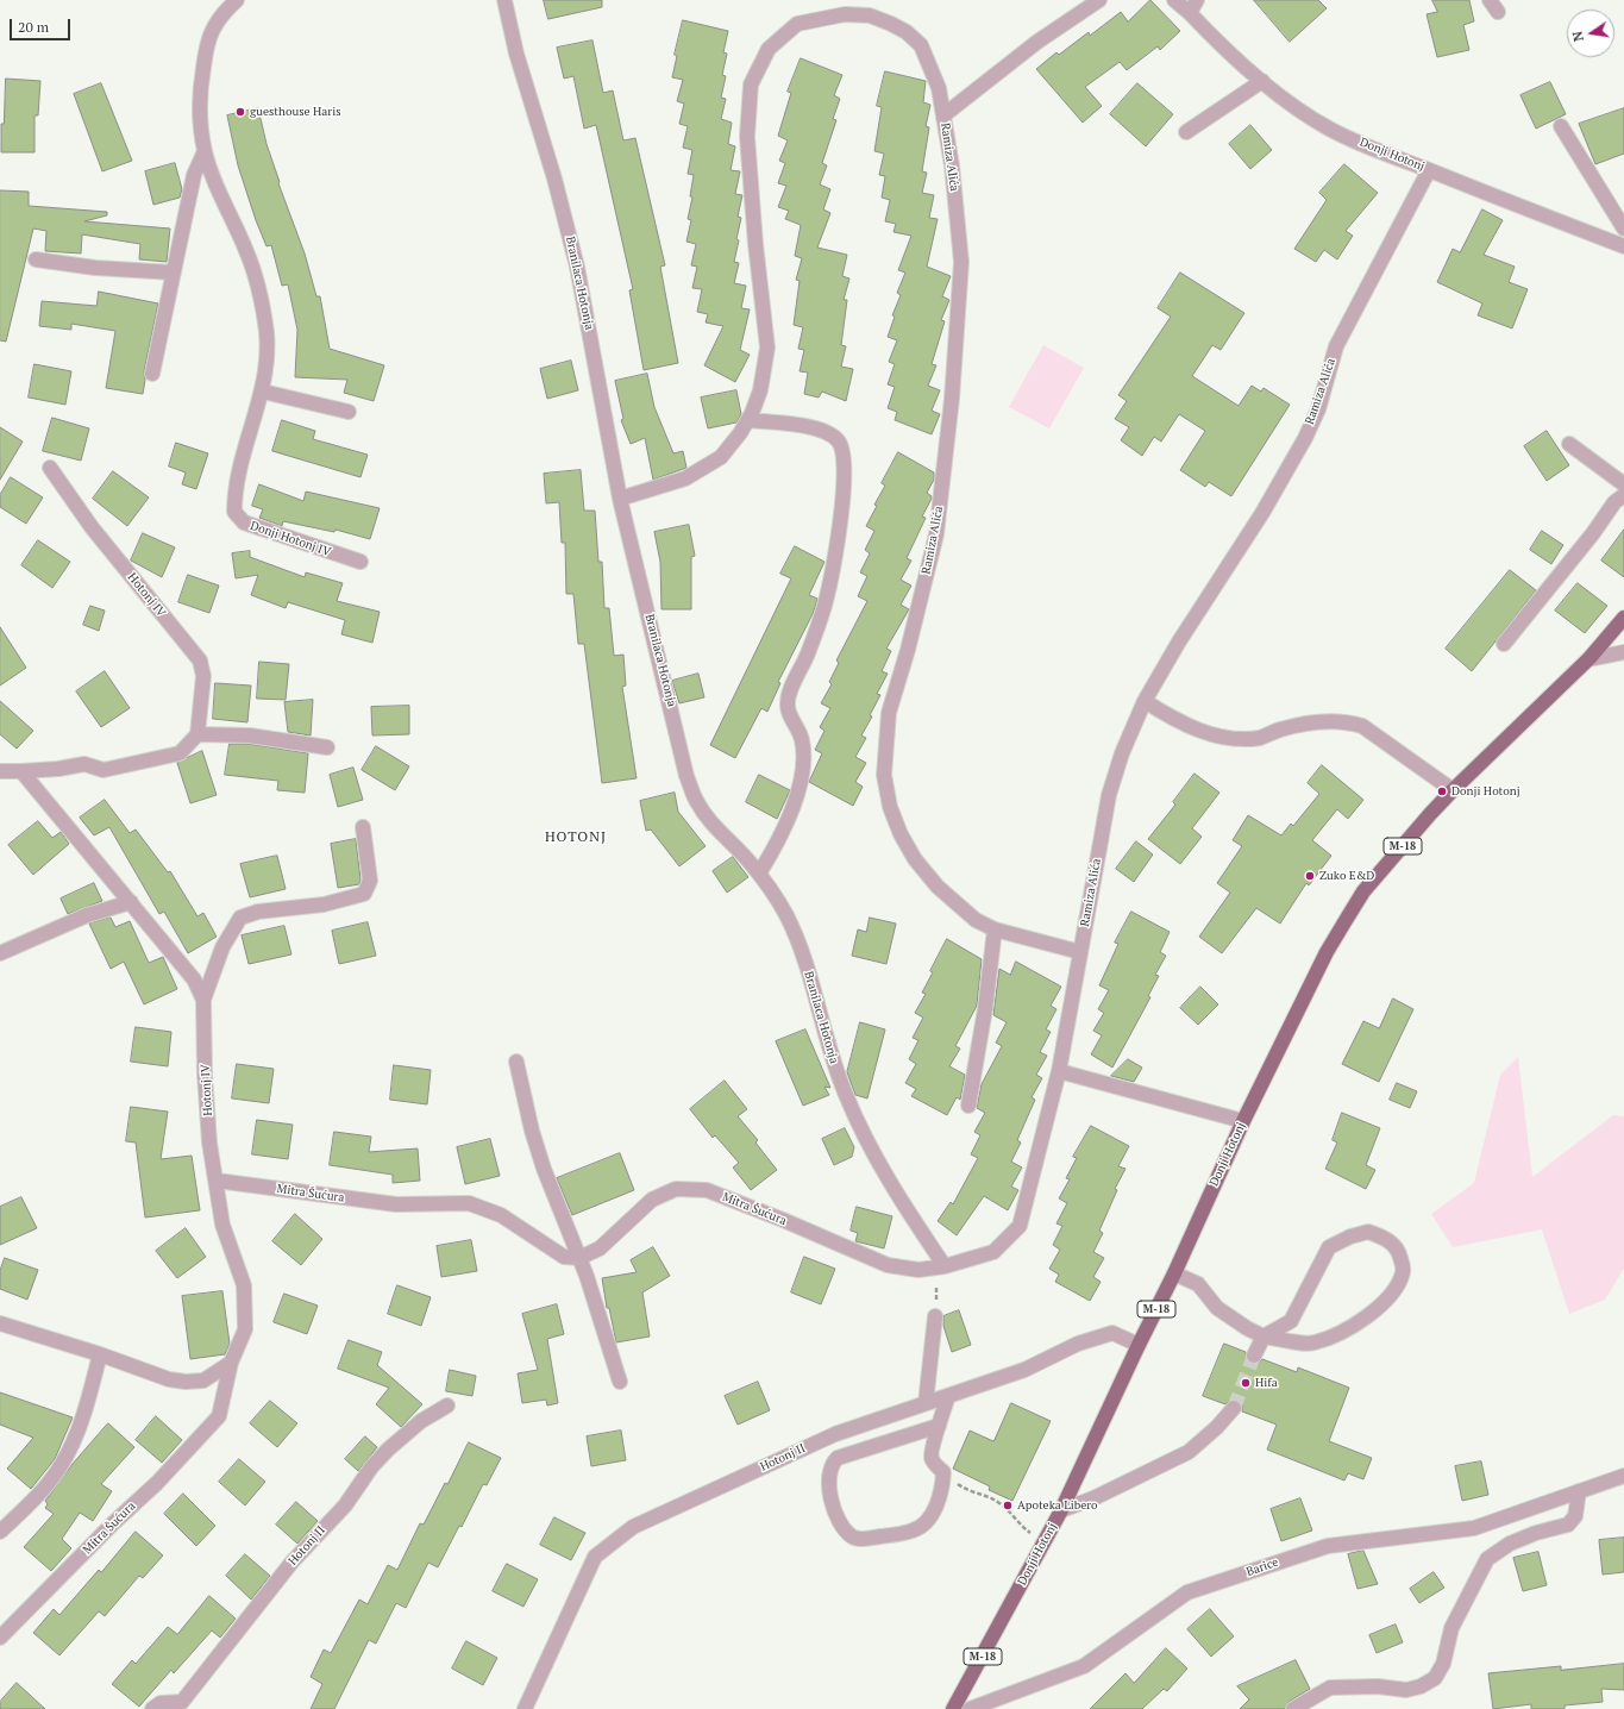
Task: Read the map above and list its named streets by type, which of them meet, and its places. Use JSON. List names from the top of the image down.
{
  "streets": {
    "main road": ["Donji Hotonj", "M-18"],
    "street": [
      "Ramiza Alića",
      "Branilaca Hotonja",
      "Donji Hotonj IV",
      "Hotonj IV",
      "Mitra Šućura",
      "Hotonj II",
      "Barice"
    ]
  },
  "crossings": [
    ["Donji Hotonj", "Ramiza Alića"],
    ["Donji Hotonj", "Hotonj II"],
    ["Ramiza Alića", "Branilaca Hotonja"],
    ["Ramiza Alića", "Mitra Šućura"],
    ["Branilaca Hotonja", "Mitra Šućura"],
    ["Hotonj IV", "Mitra Šućura"]
  ],
  "districts": ["HOTONJ"],
  "places": [
    "guesthouse Haris",
    "Donji Hotonj",
    "Zuko E&D",
    "Hifa",
    "Apoteka Libero"
  ],
  "scale_bar": "20 m",
  "north": "left"
}
